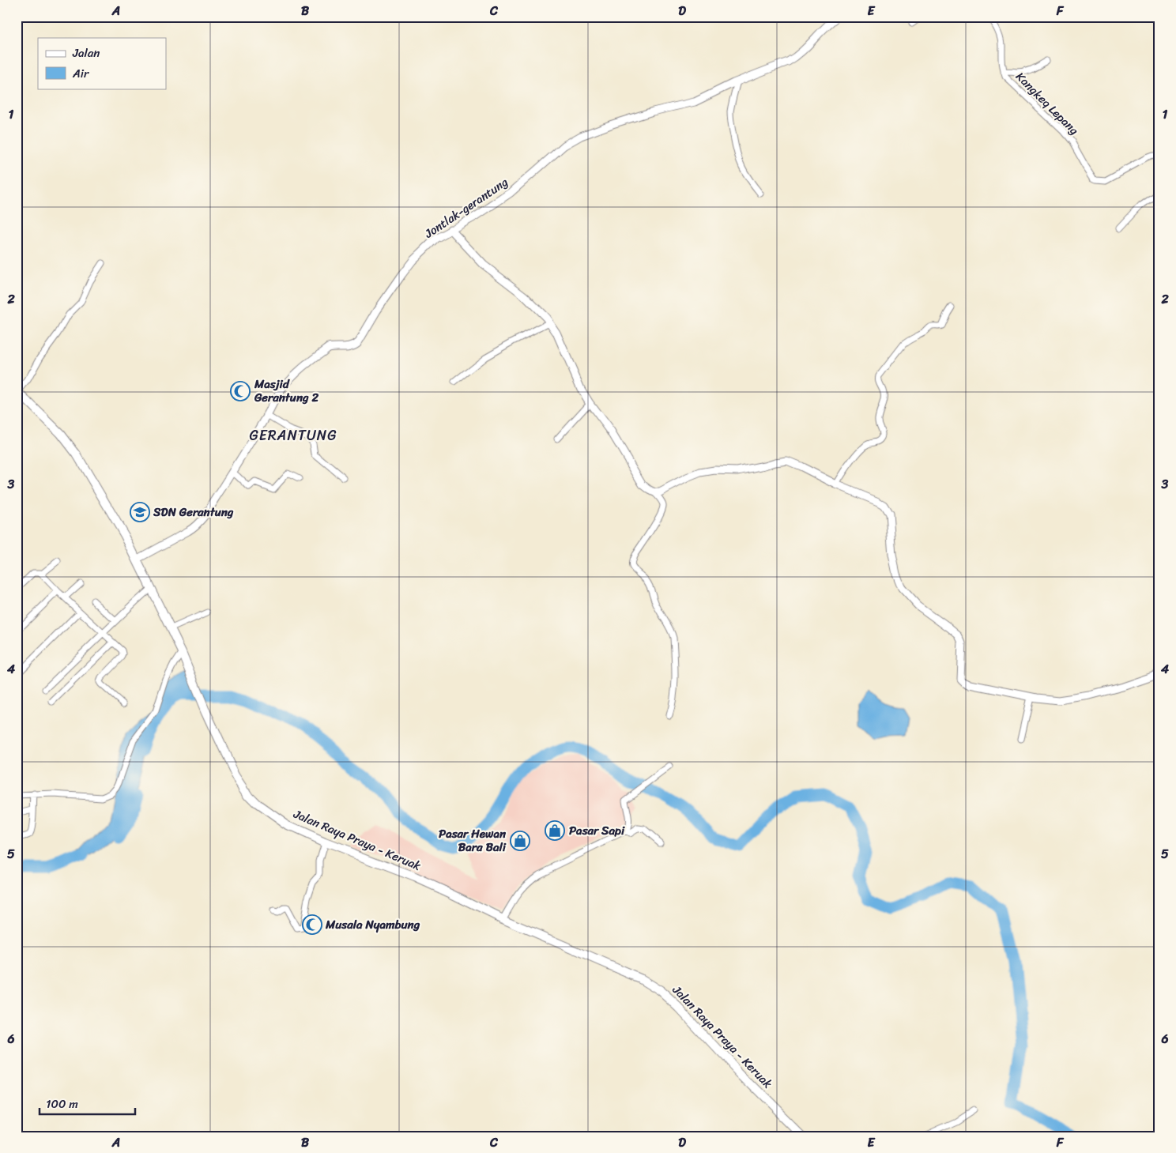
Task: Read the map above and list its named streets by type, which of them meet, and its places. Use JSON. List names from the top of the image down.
{
  "streets": {
    "main road": ["Jalan Raya Praya - Keruak"],
    "street": ["Kangkeq Lepang", "Jontlak-gerantung"]
  },
  "crossings": [
    ["Jontlak-gerantung", "Jalan Raya Praya - Keruak"]
  ],
  "districts": ["GERANTUNG"],
  "places": {
    "mosque": ["Masjid Gerantung 2", "Musala Nyambung"],
    "school or university": ["SDN Gerantung"],
    "shop": ["Pasar Sapi", "Pasar Hewan Bara Bali"]
  },
  "legend": ["Jalan", "Air"],
  "scale_bar": "100 m",
  "grid": {
    "columns": [
      "A",
      "B",
      "C",
      "D",
      "E",
      "F"
    ],
    "rows": [
      "1",
      "2",
      "3",
      "4",
      "5",
      "6"
    ]
  }
}
